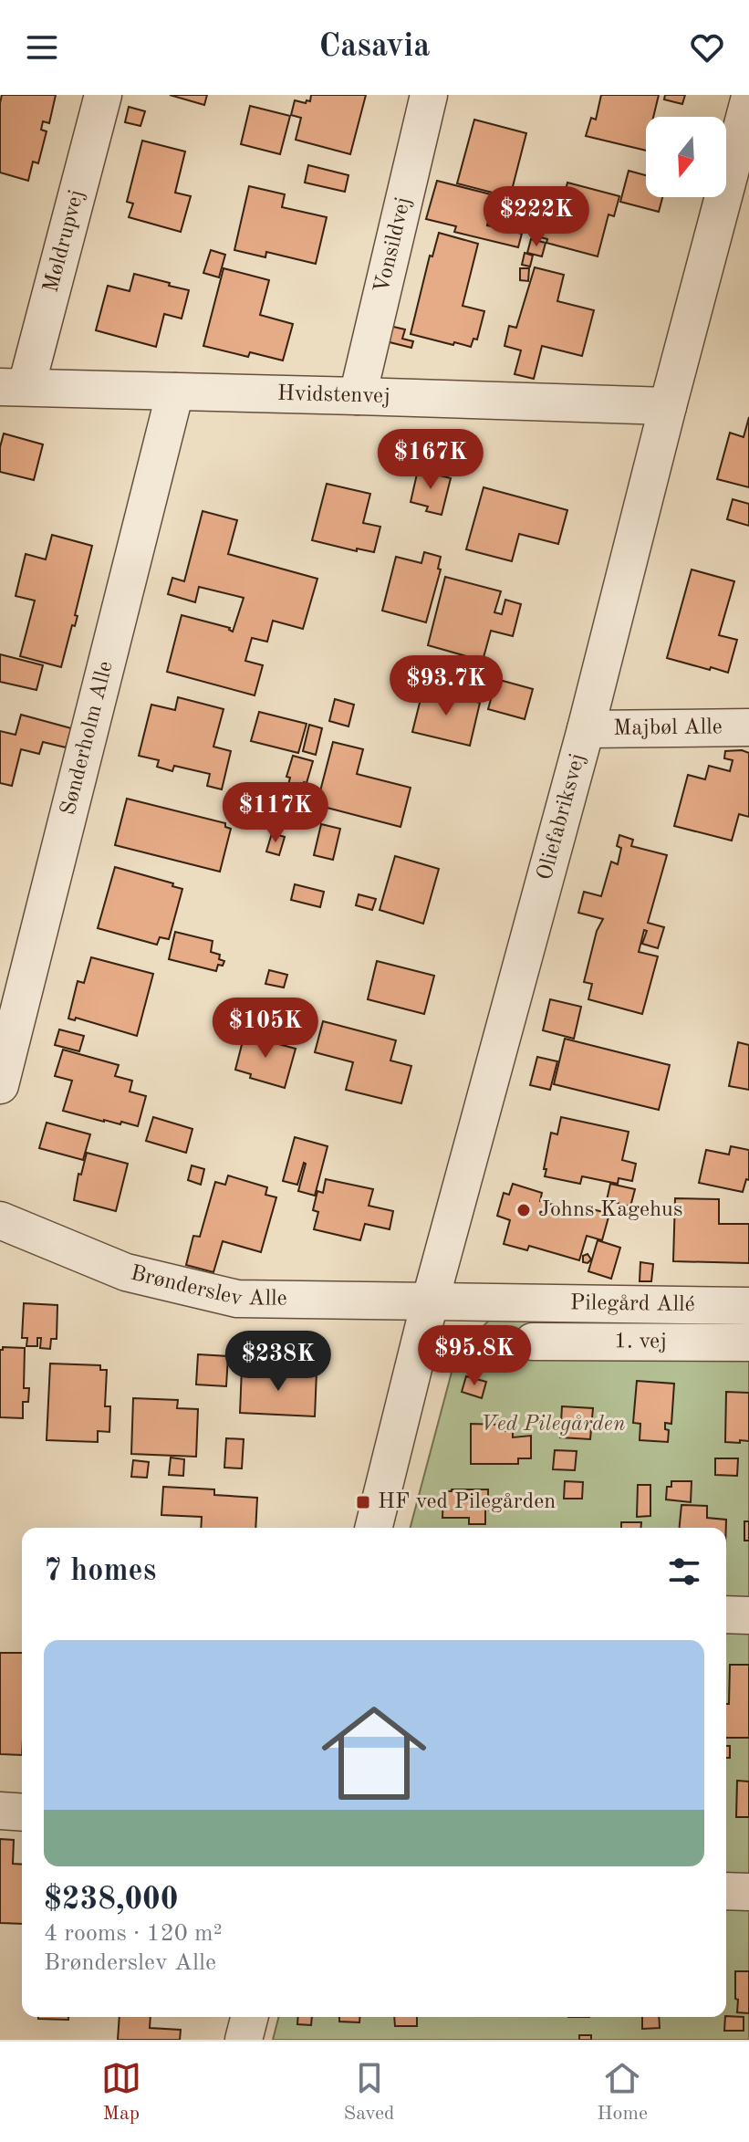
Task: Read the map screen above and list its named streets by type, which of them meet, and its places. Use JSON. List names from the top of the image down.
{
  "streets": {
    "street": [
      "Møldrupvej",
      "Vonsildvej",
      "Hvidstenvej",
      "Majbøl Alle",
      "Sønderholm Alle",
      "Oliefabriksvej",
      "Brønderslev Alle",
      "Pilegård Allé",
      "1. vej"
    ]
  },
  "crossings": [
    ["Møldrupvej", "Hvidstenvej"],
    ["Vonsildvej", "Hvidstenvej"],
    ["Hvidstenvej", "Sønderholm Alle"],
    ["Hvidstenvej", "Oliefabriksvej"],
    ["Majbøl Alle", "Oliefabriksvej"],
    ["Oliefabriksvej", "Brønderslev Alle"],
    ["Oliefabriksvej", "Pilegård Allé"],
    ["Brønderslev Alle", "Pilegård Allé"]
  ],
  "parks": ["Ved Pilegården"],
  "places": {
    "other": ["Johns Kagehus"],
    "transit": ["HF ved Pilegården"]
  },
  "north": "bottom",
  "page": {
    "header": "Casavia",
    "price": [
      "$222K",
      "$167K",
      "$93.7K",
      "$117K",
      "$105K",
      "$95.8K",
      "$238K"
    ],
    "heading": "7 homes",
    "list": [
      {
        "name": "$238,000",
        "note": "4 rooms · 120 m² · Brønderslev Alle"
      }
    ],
    "tabs": ["Map", "Saved", "Home"]
  }
}
